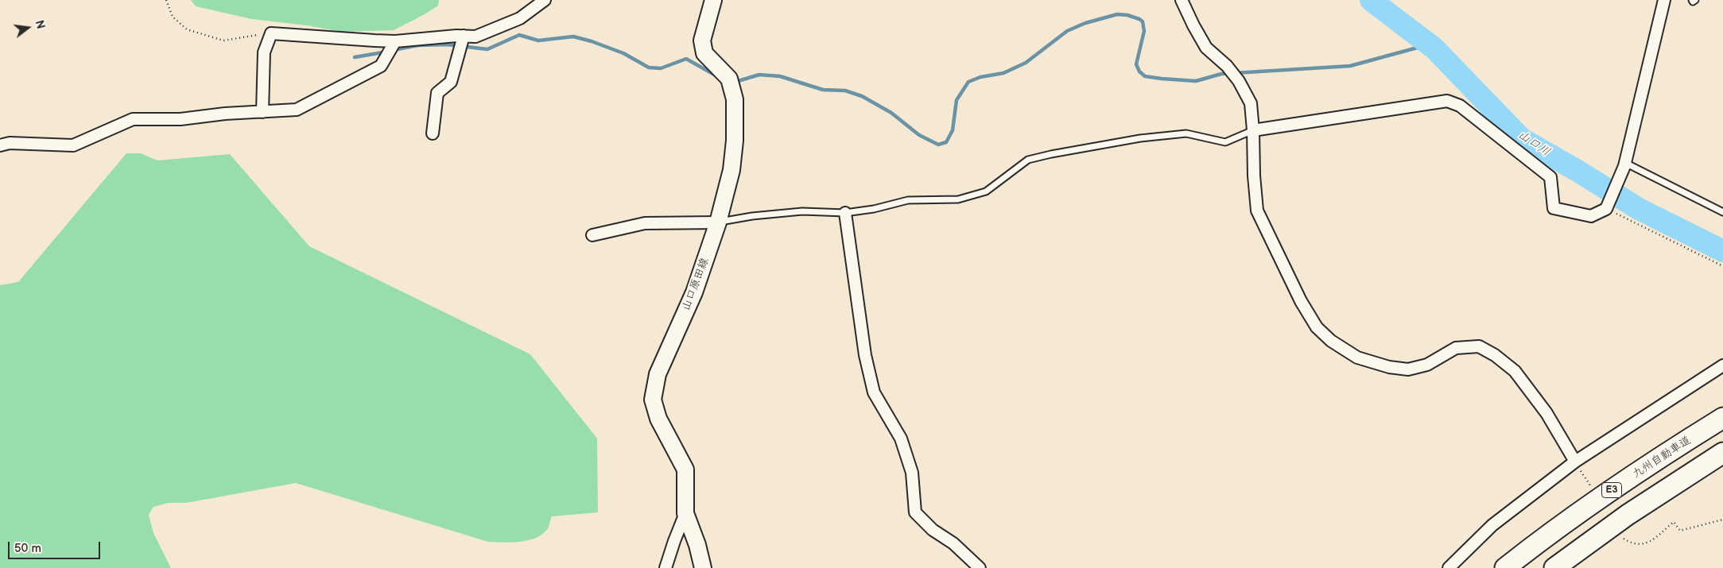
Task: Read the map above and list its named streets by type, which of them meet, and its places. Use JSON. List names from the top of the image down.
{
  "streets": {
    "highway": ["九州自動車道", "E3"],
    "main road": ["山口原田線"]
  },
  "water": ["山口川"],
  "scale_bar": "50 m",
  "north": "right"
}
